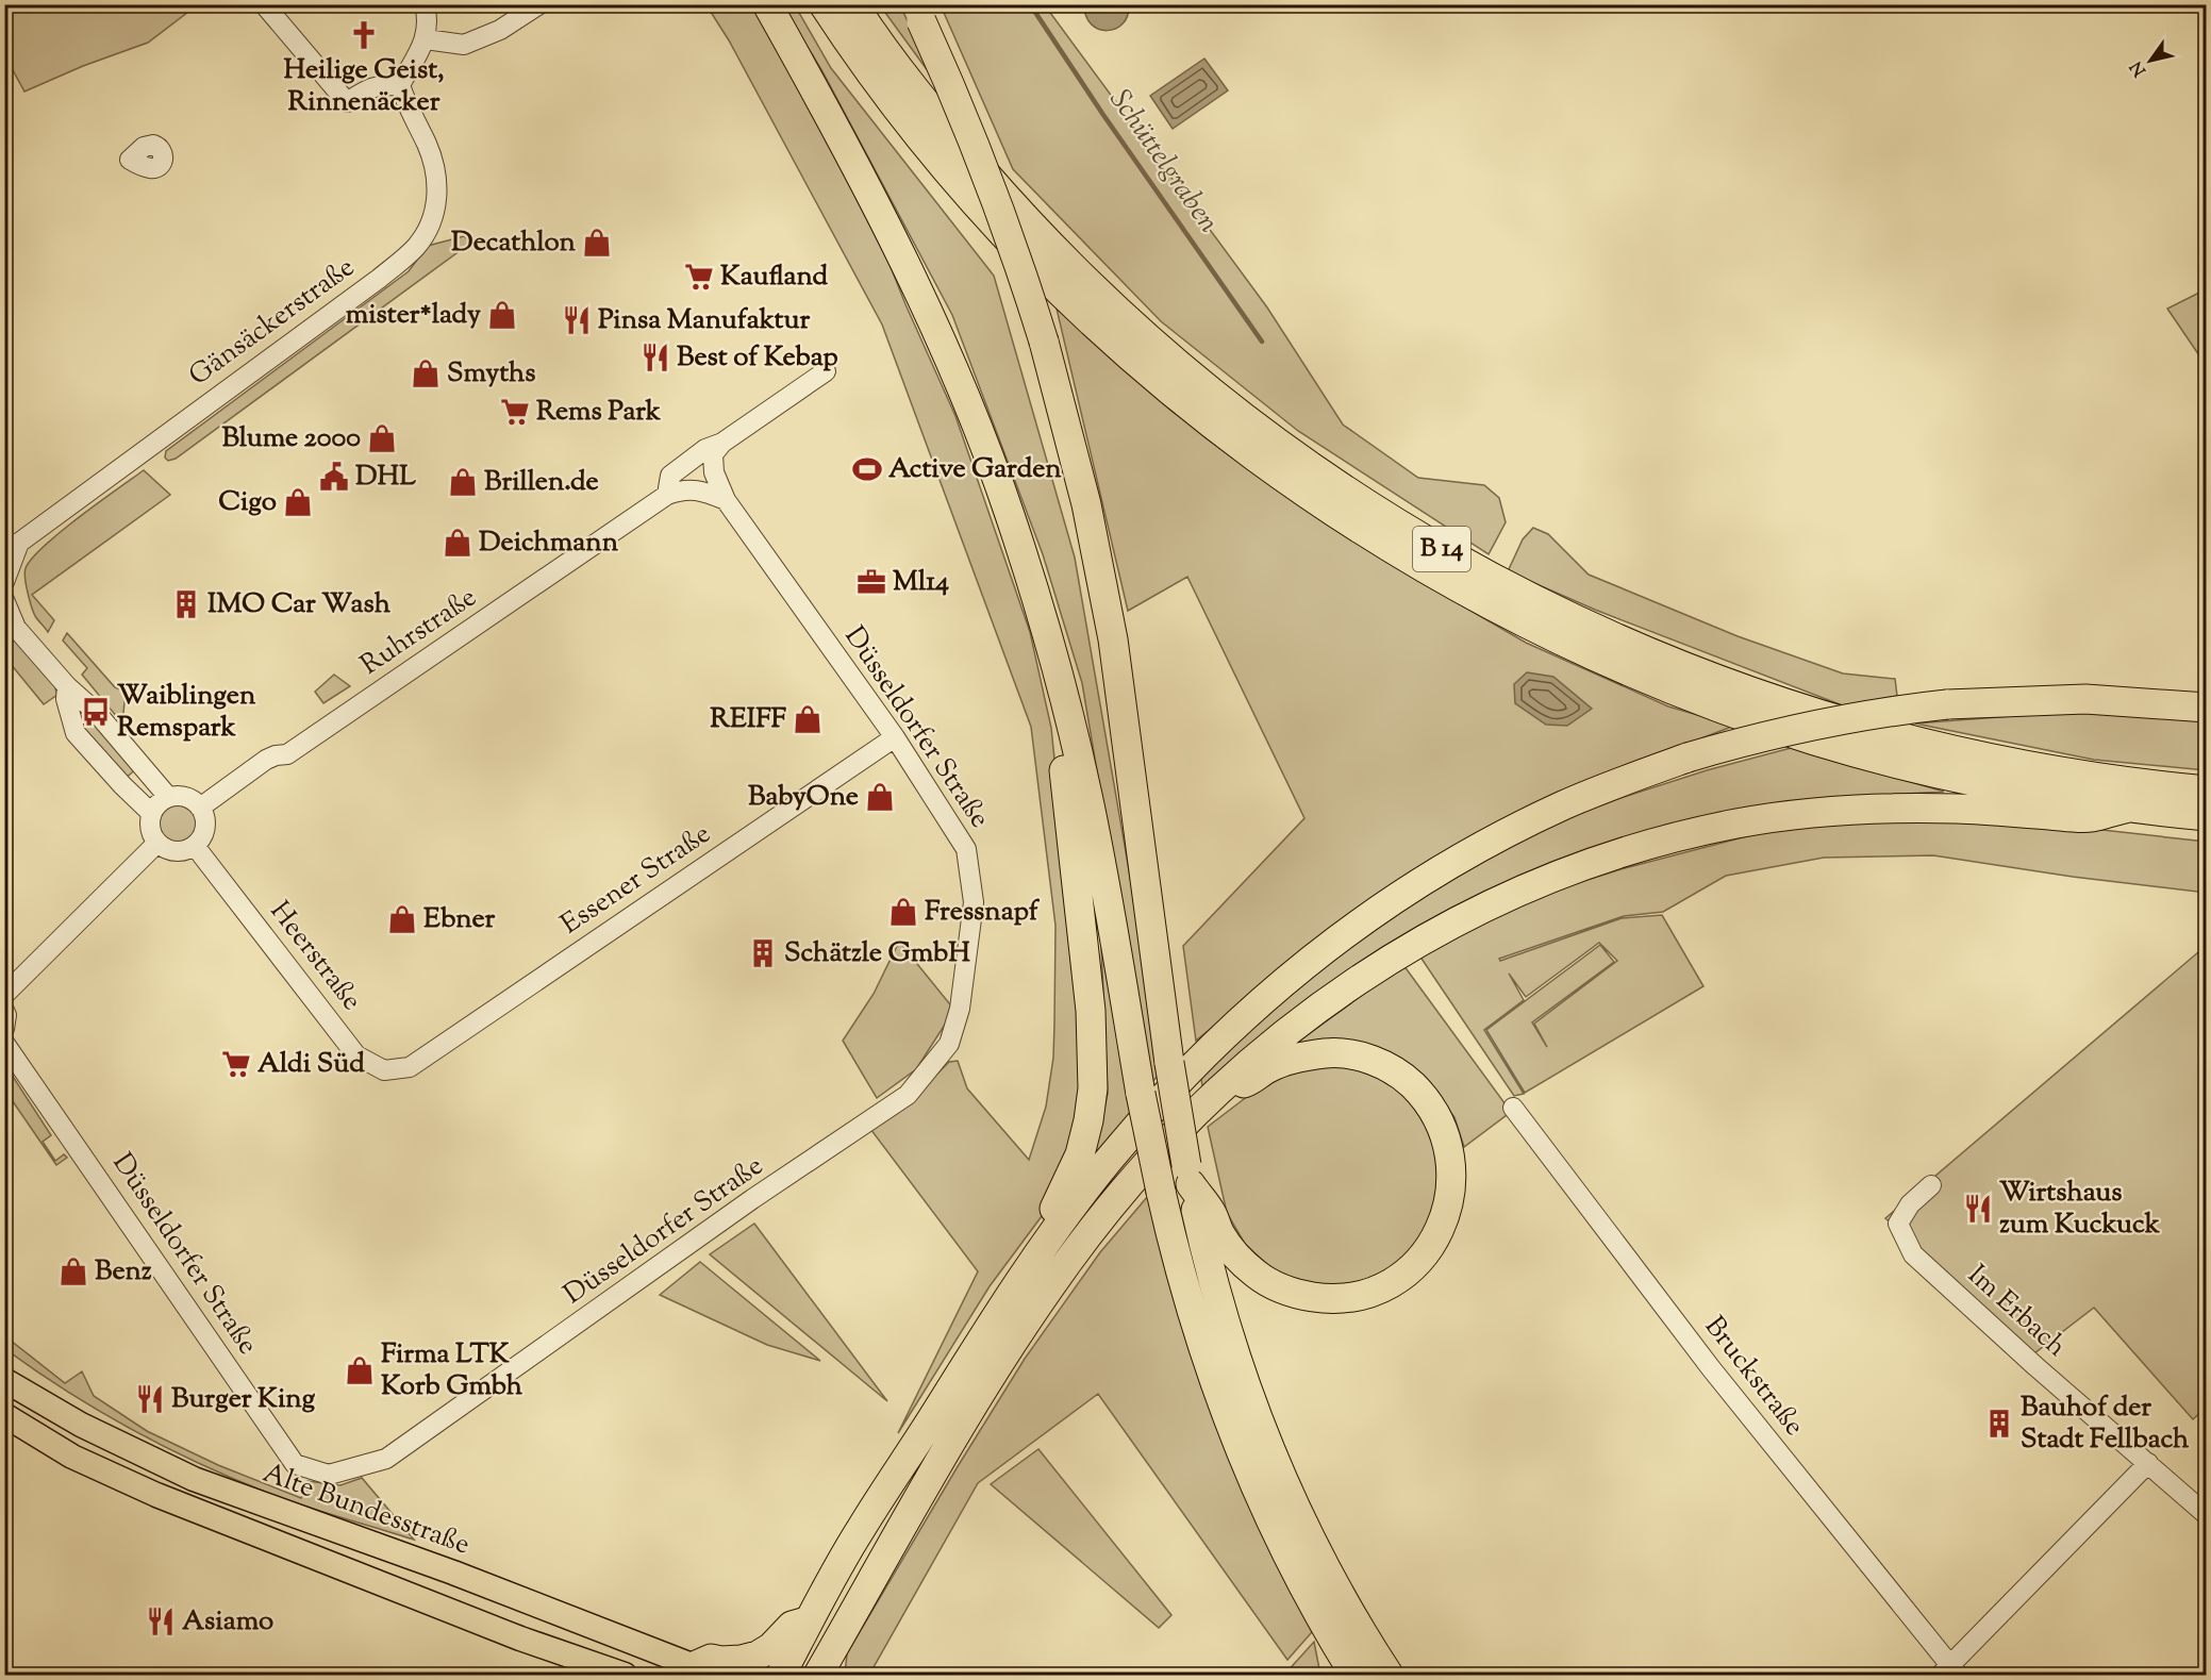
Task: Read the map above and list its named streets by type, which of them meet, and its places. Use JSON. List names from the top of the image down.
{
  "streets": {
    "highway": ["B 14"],
    "main road": ["Alte Bundesstraße"],
    "street": [
      "Gänsäckerstraße",
      "Ruhrstraße",
      "Düsseldorfer Straße",
      "Essener Straße",
      "Heerstraße",
      "Im Erbach",
      "Bruckstraße"
    ]
  },
  "crossings": [
    ["Ruhrstraße", "Düsseldorfer Straße"],
    ["Ruhrstraße", "Heerstraße"],
    ["Düsseldorfer Straße", "Essener Straße"],
    ["Essener Straße", "Heerstraße"]
  ],
  "water": ["Schüttelgraben"],
  "places": {
    "church": ["Heilige Geist, Rinnenäcker"],
    "shop": [
      "Decathlon",
      "mister*lady",
      "Smyths",
      "Blume 2000",
      "Brillen.de",
      "Cigo",
      "Deichmann",
      "REIFF",
      "BabyOne",
      "Fressnapf",
      "Ebner",
      "Benz",
      "Firma LTK Korb Gmbh"
    ],
    "supermarket": ["Kaufland", "Rems Park", "Aldi Süd"],
    "restaurant": [
      "Pinsa Manufaktur",
      "Best of Kebap",
      "Wirtshaus zum Kuckuck",
      "Burger King",
      "Asiamo"
    ],
    "sports": ["Active Garden"],
    "public building": ["DHL"],
    "office": ["Ml14"],
    "building": ["IMO Car Wash", "Schätzle GmbH", "Bauhof der Stadt Fellbach"],
    "bus stop": ["Waiblingen Remspark"]
  },
  "north": "bottom left"
}
